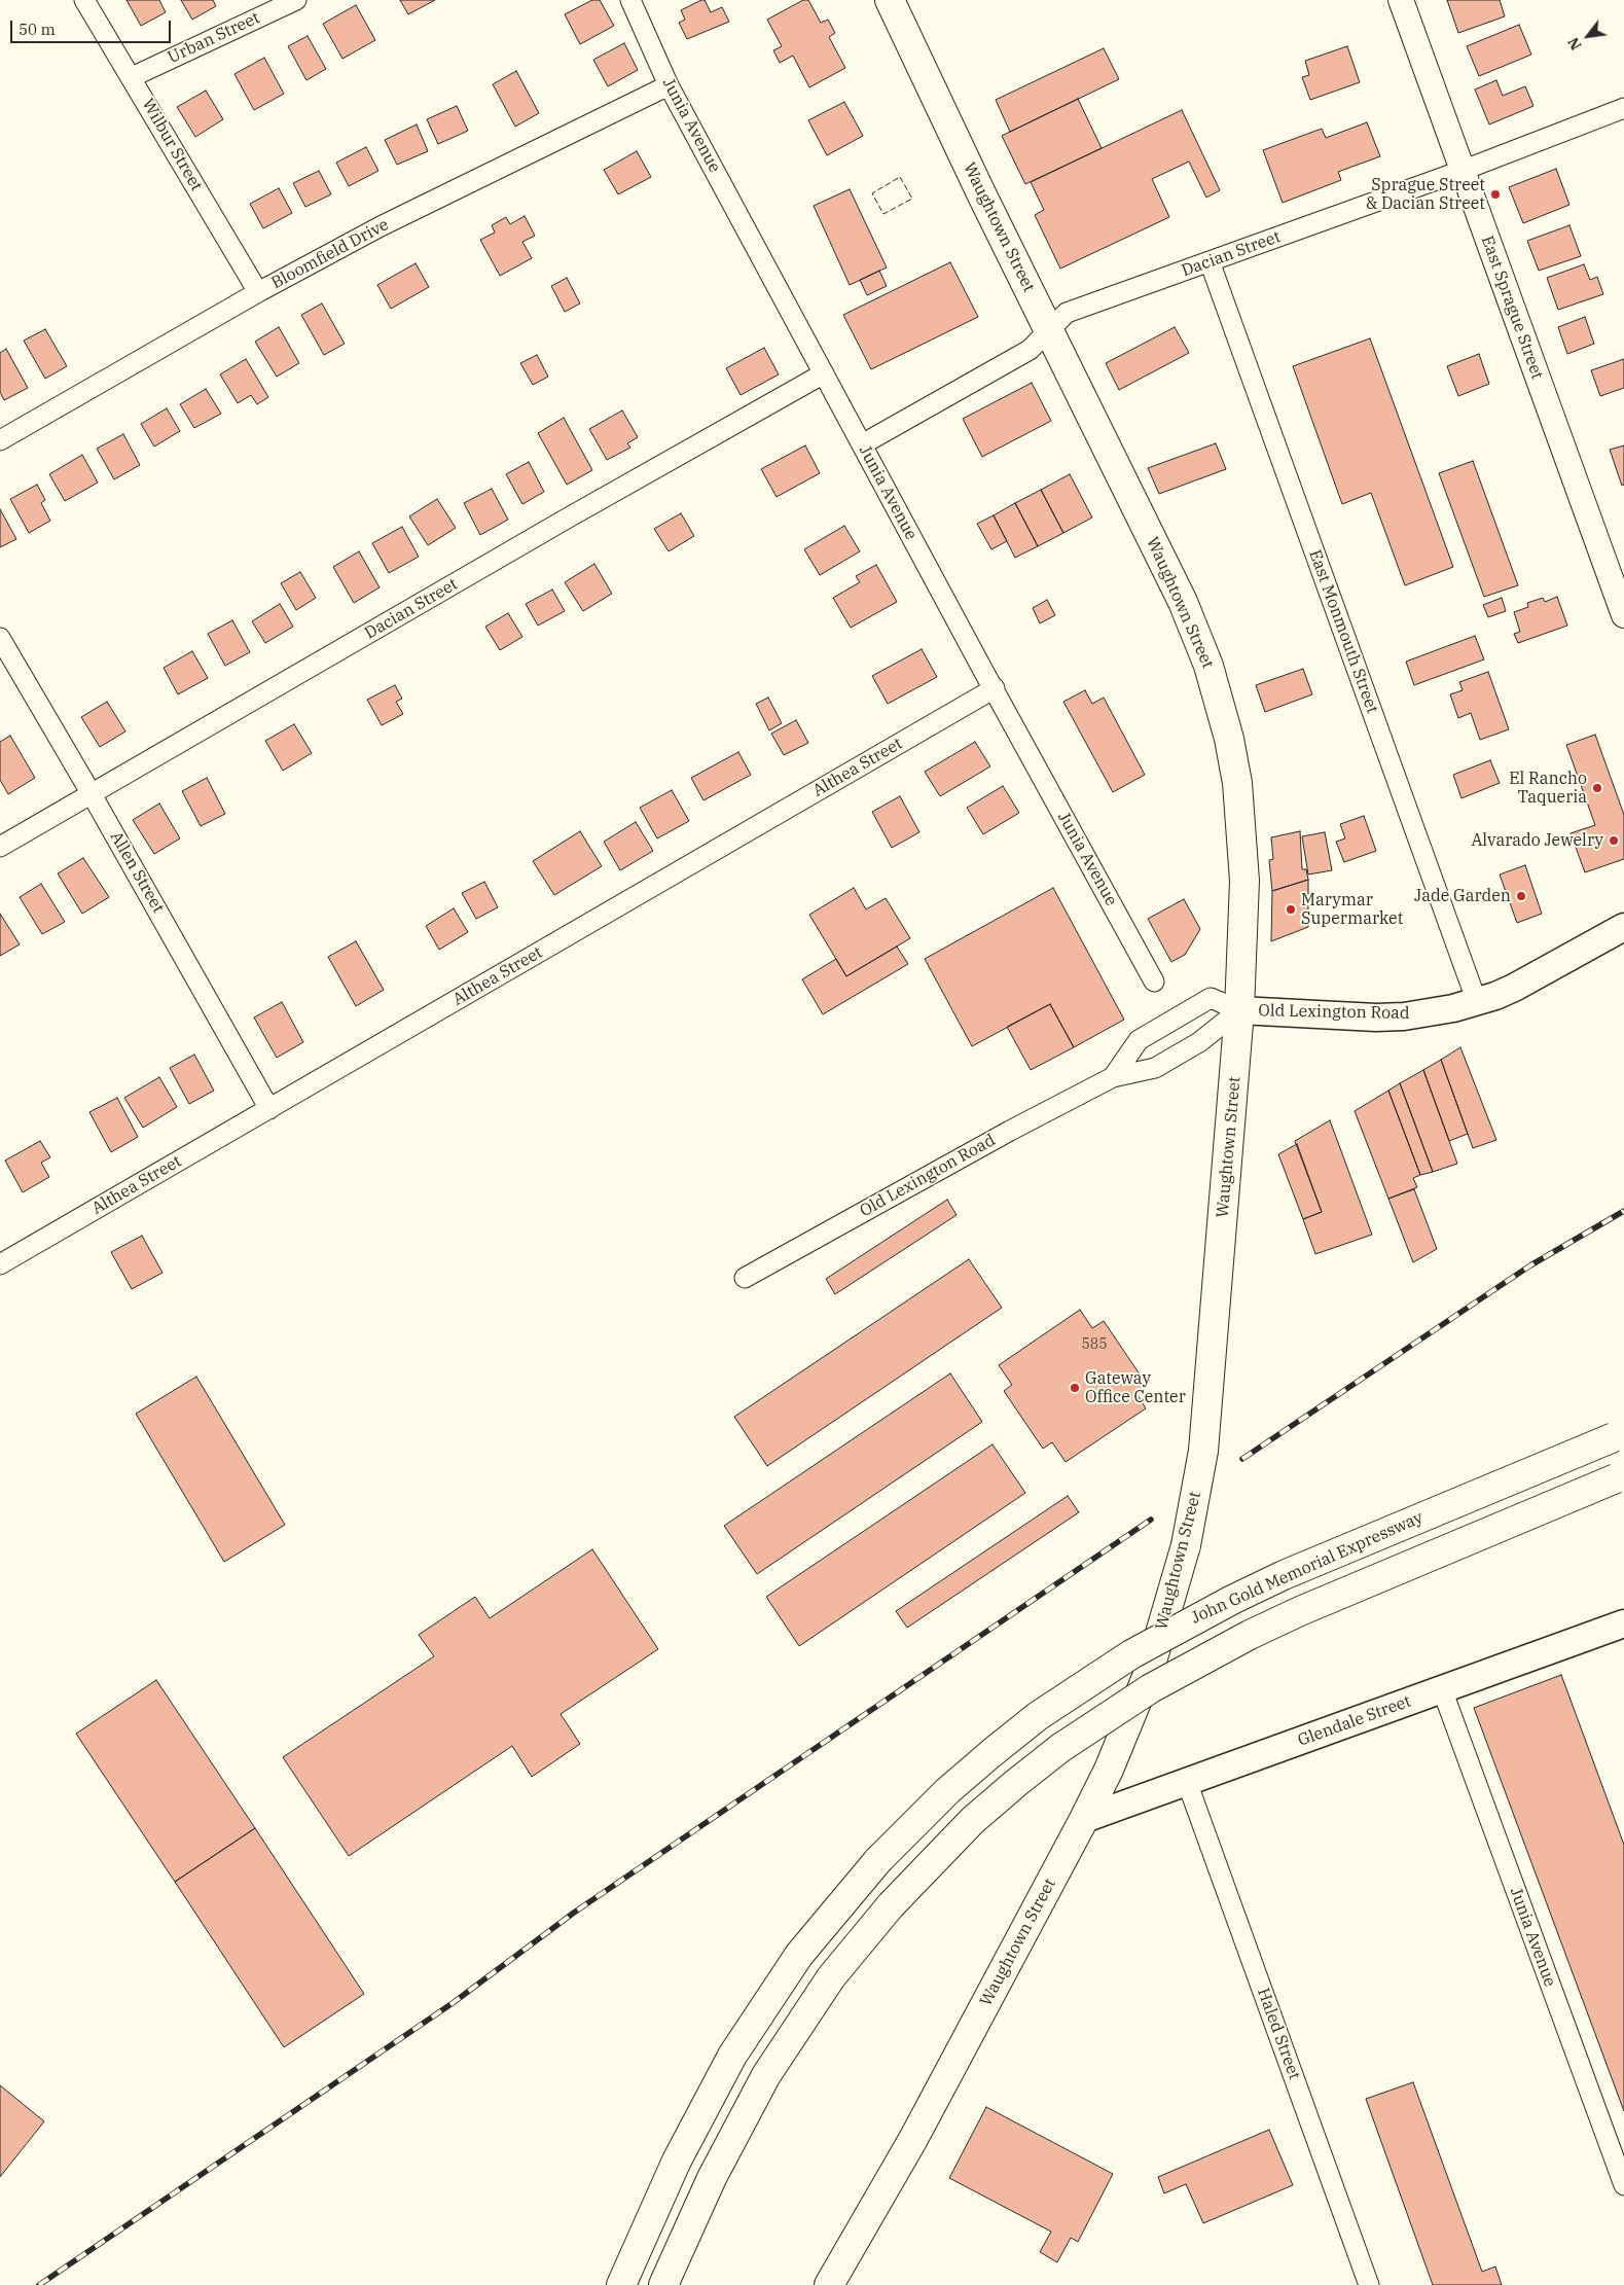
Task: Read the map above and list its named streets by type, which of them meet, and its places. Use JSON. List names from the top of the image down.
{
  "streets": {
    "main road": [
      "Waughtown Street",
      "Old Lexington Road",
      "John Gold Memorial Expressway",
      "Glendale Street"
    ],
    "street": [
      "Urban Street",
      "Junia Avenue",
      "Wilbur Street",
      "Bloomfield Drive",
      "Dacian Street",
      "East Sprague Street",
      "East Monmouth Street",
      "Althea Street",
      "Allen Street",
      "Haled Street"
    ]
  },
  "crossings": [
    ["Urban Street", "Wilbur Street"],
    ["Junia Avenue", "Bloomfield Drive"],
    ["Junia Avenue", "Dacian Street"],
    ["Junia Avenue", "Althea Street"],
    ["Junia Avenue", "Glendale Street"],
    ["Wilbur Street", "Bloomfield Drive"],
    ["Waughtown Street", "Dacian Street"],
    ["Waughtown Street", "Old Lexington Road"],
    ["Waughtown Street", "Glendale Street"],
    ["Dacian Street", "East Sprague Street"],
    ["Dacian Street", "East Monmouth Street"],
    ["Dacian Street", "Allen Street"],
    ["East Monmouth Street", "Old Lexington Road"],
    ["Althea Street", "Allen Street"],
    ["Glendale Street", "Haled Street"]
  ],
  "places": [
    "Sprague Street & Dacian Street",
    "El Rancho Taqueria",
    "Alvarado Jewelry",
    "Jade Garden",
    "Marymar Supermarket",
    "Gateway Office Center"
  ],
  "house_numbers": ["585"],
  "scale_bar": "50 m",
  "north": "bottom left"
}
